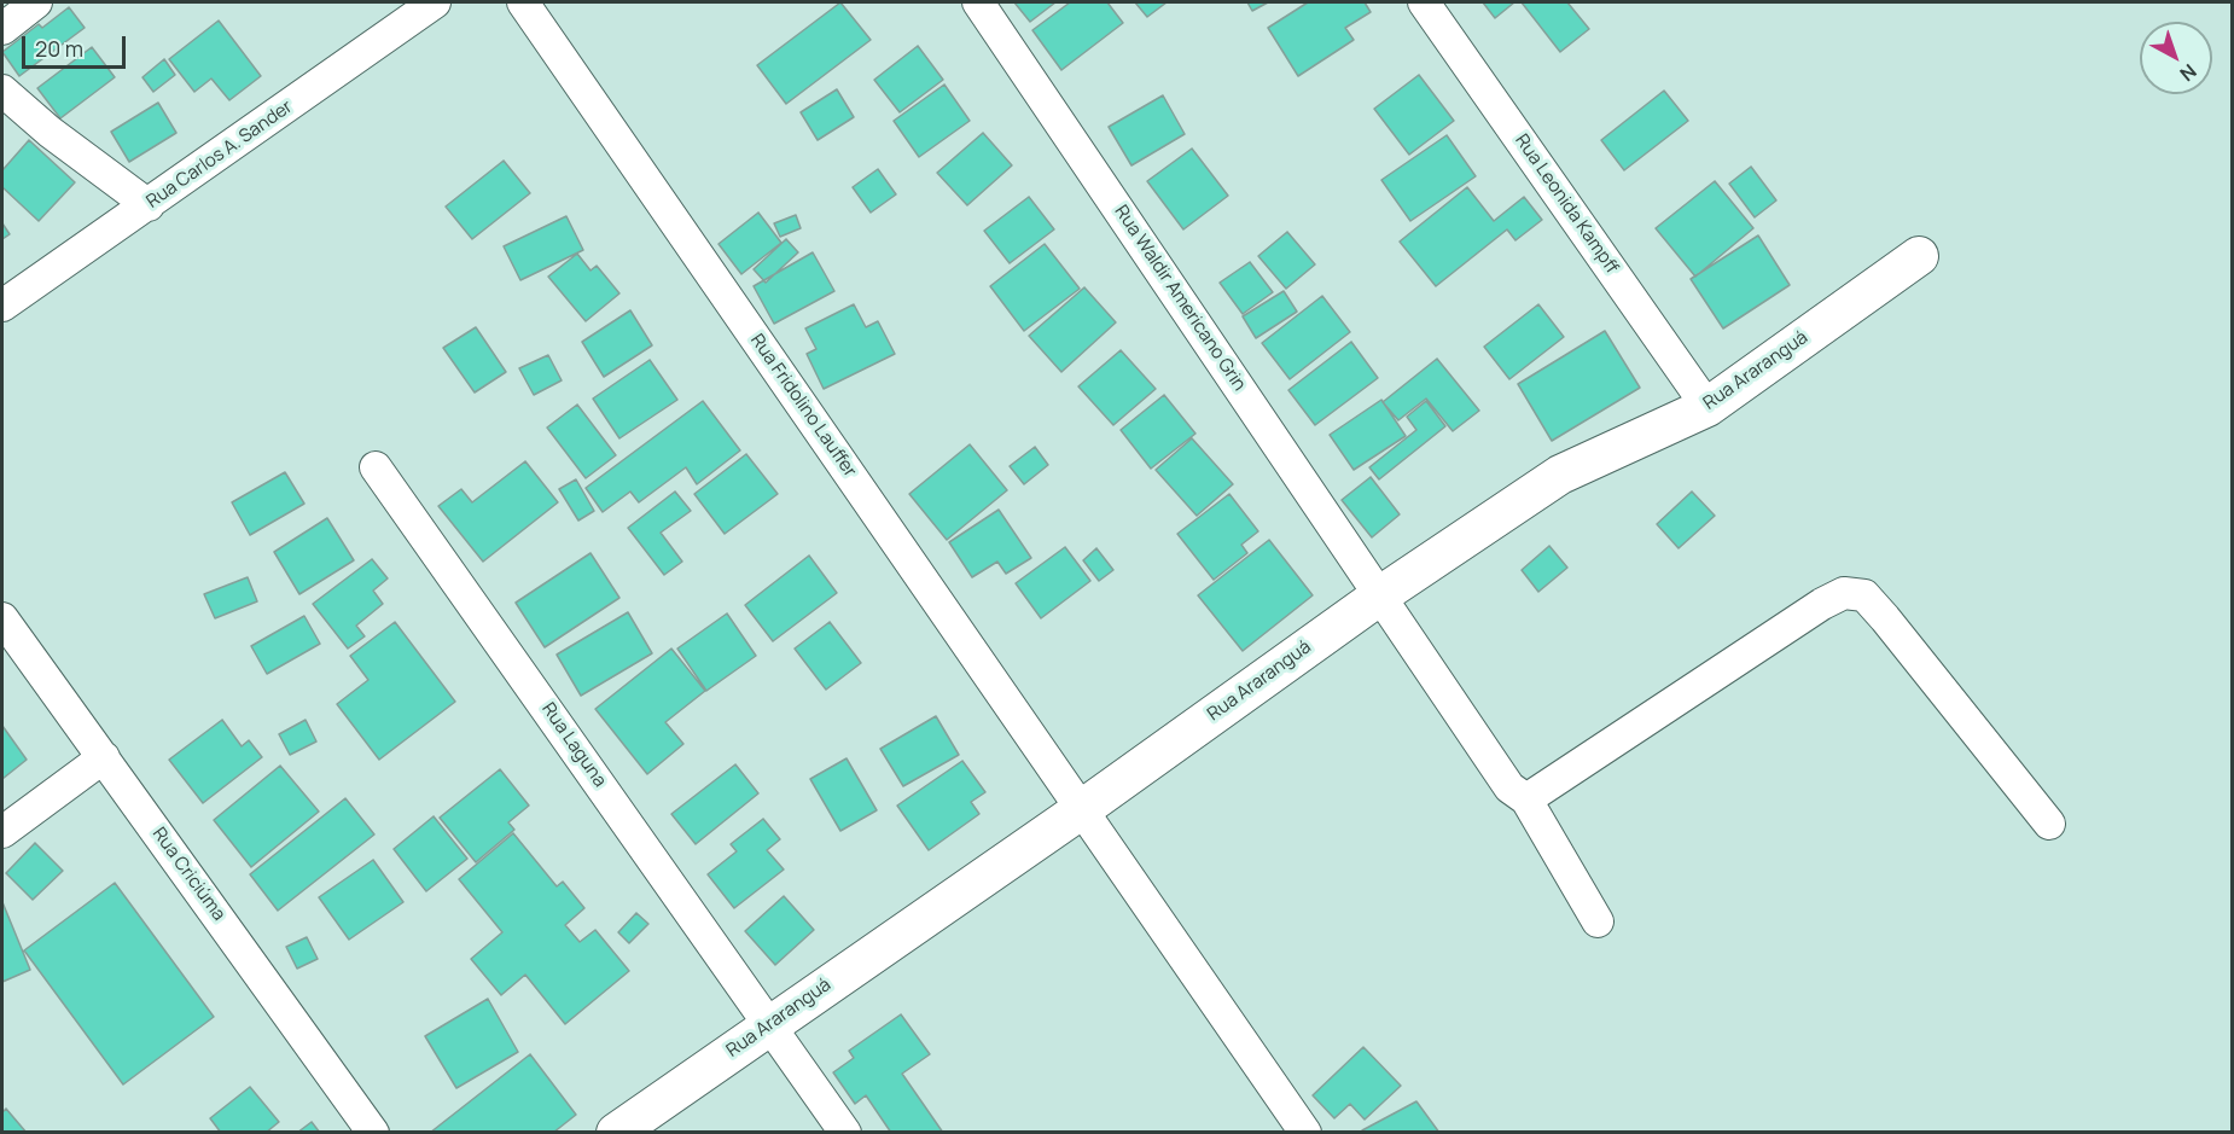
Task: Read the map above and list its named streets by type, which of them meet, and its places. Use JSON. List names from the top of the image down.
{
  "streets": {
    "street": [
      "Rua Carlos A. Sander",
      "Rua Leonida Kampff",
      "Rua Waldir Americano Grin",
      "Rua Araranguá",
      "Rua Fridolino Lauffer",
      "Rua Laguna",
      "Rua Criciúma"
    ]
  },
  "crossings": [
    ["Rua Leonida Kampff", "Rua Araranguá"],
    ["Rua Waldir Americano Grin", "Rua Araranguá"],
    ["Rua Araranguá", "Rua Fridolino Lauffer"],
    ["Rua Araranguá", "Rua Laguna"]
  ],
  "scale_bar": "20 m",
  "north": "bottom right"
}
